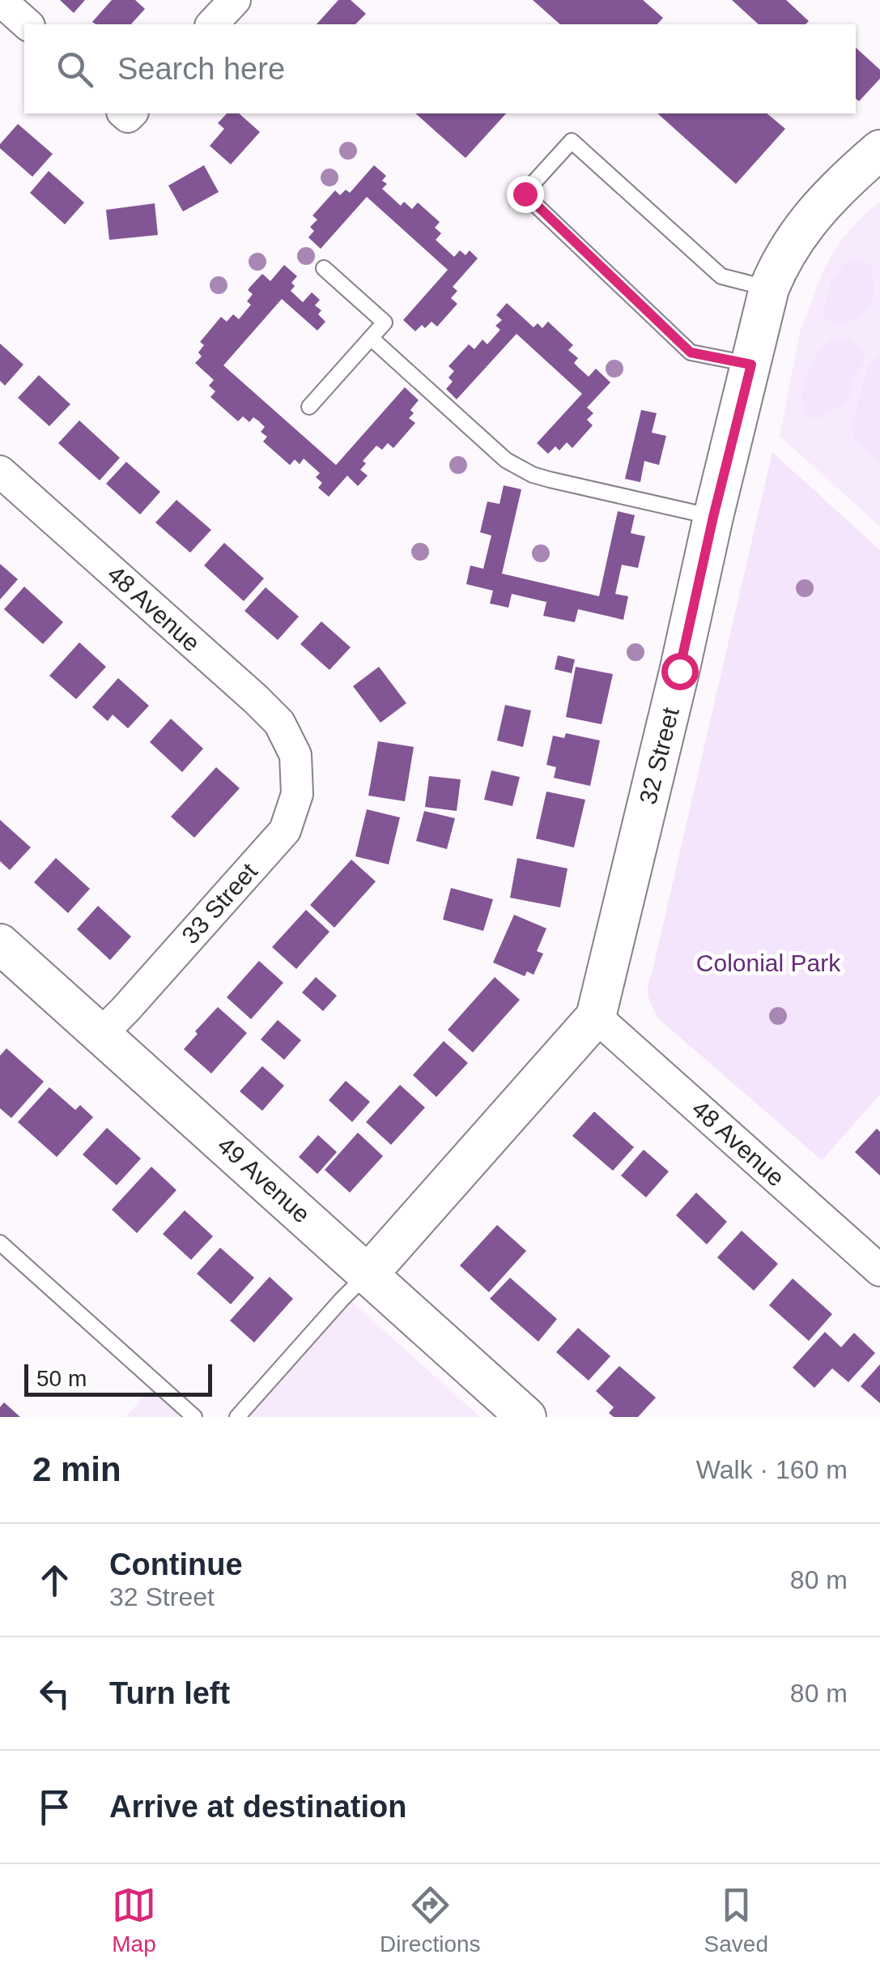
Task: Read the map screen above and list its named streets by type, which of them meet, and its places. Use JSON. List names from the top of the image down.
{
  "streets": {
    "street": [
      "48 Avenue",
      "32 Street",
      "33 Street",
      "49 Avenue"
    ]
  },
  "crossings": [
    ["48 Avenue", "32 Street"],
    ["48 Avenue", "33 Street"],
    ["32 Street", "49 Avenue"],
    ["33 Street", "49 Avenue"]
  ],
  "parks": ["Colonial Park"],
  "scale_bar": "50 m",
  "page": {
    "search": "Search here",
    "scale": "50 m",
    "heading": ["2 min", "Walk · 160 m"],
    "list": [
      ["Continue", "32 Street", "80 m"],
      ["Turn left", "80 m"],
      "Arrive at destination"
    ],
    "nav": ["Map", "Directions", "Saved"]
  }
}
